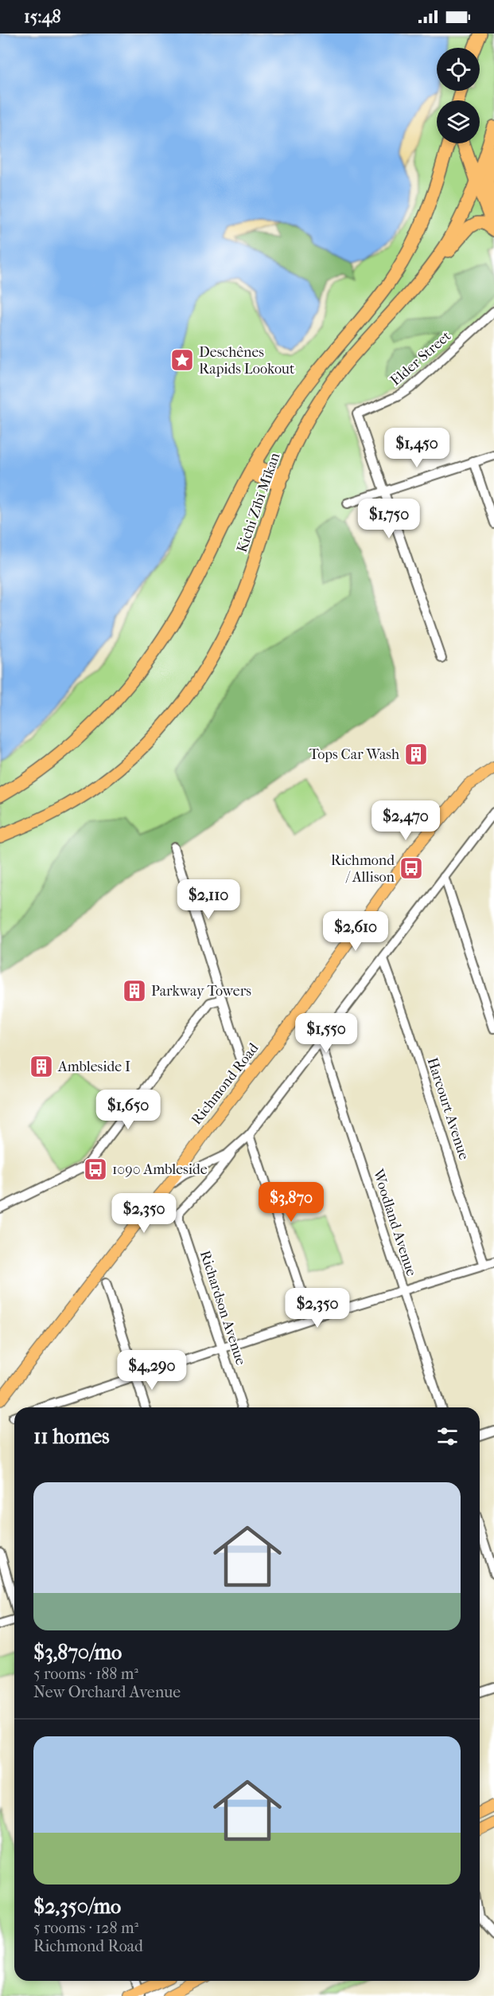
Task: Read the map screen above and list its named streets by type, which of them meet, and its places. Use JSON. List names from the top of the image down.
{
  "streets": {
    "highway": ["Kichi Zībī Mīkan"],
    "main road": ["Richmond Road"],
    "street": [
      "Elder Street",
      "Harcourt Avenue",
      "Woodland Avenue",
      "Richardson Avenue"
    ]
  },
  "places": {
    "place": ["Deschênes Rapids Lookout"],
    "building": ["Tops Car Wash", "Parkway Towers", "Ambleside I"],
    "bus stop": ["Richmond / Allison", "1090 Ambleside"]
  },
  "page": {
    "status": "15:48",
    "price": [
      "$1,450",
      "$1,750",
      "$2,470",
      "$2,110",
      "$2,610",
      "$1,550",
      "$1,650",
      "$3,870",
      "$2,350",
      "$2,350",
      "$4,290"
    ],
    "heading": "11 homes",
    "list": [
      {
        "name": "$3,870/mo",
        "note": "5 rooms · 188 m² · New Orchard Avenue"
      },
      {
        "name": "$2,350/mo",
        "note": "5 rooms · 128 m² · Richmond Road"
      }
    ]
  }
}
